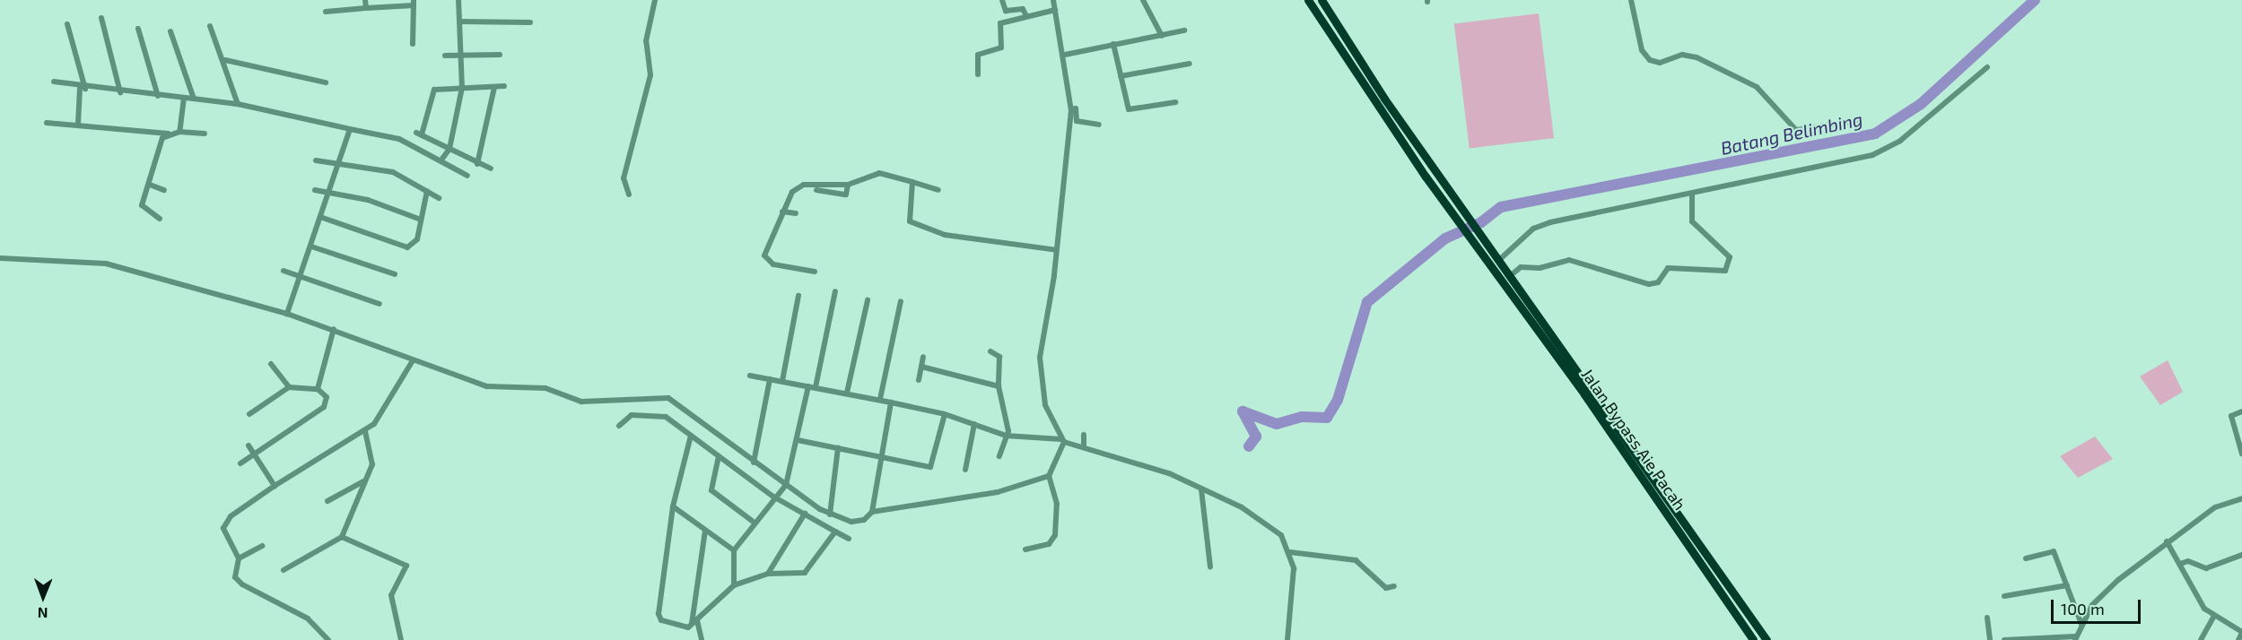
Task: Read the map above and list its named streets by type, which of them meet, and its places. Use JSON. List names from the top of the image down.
{
  "streets": {
    "highway": ["Jalan Bypass Aie Pacah"]
  },
  "water": ["Batang Belimbing"],
  "scale_bar": "100 m",
  "north": "bottom"
}
